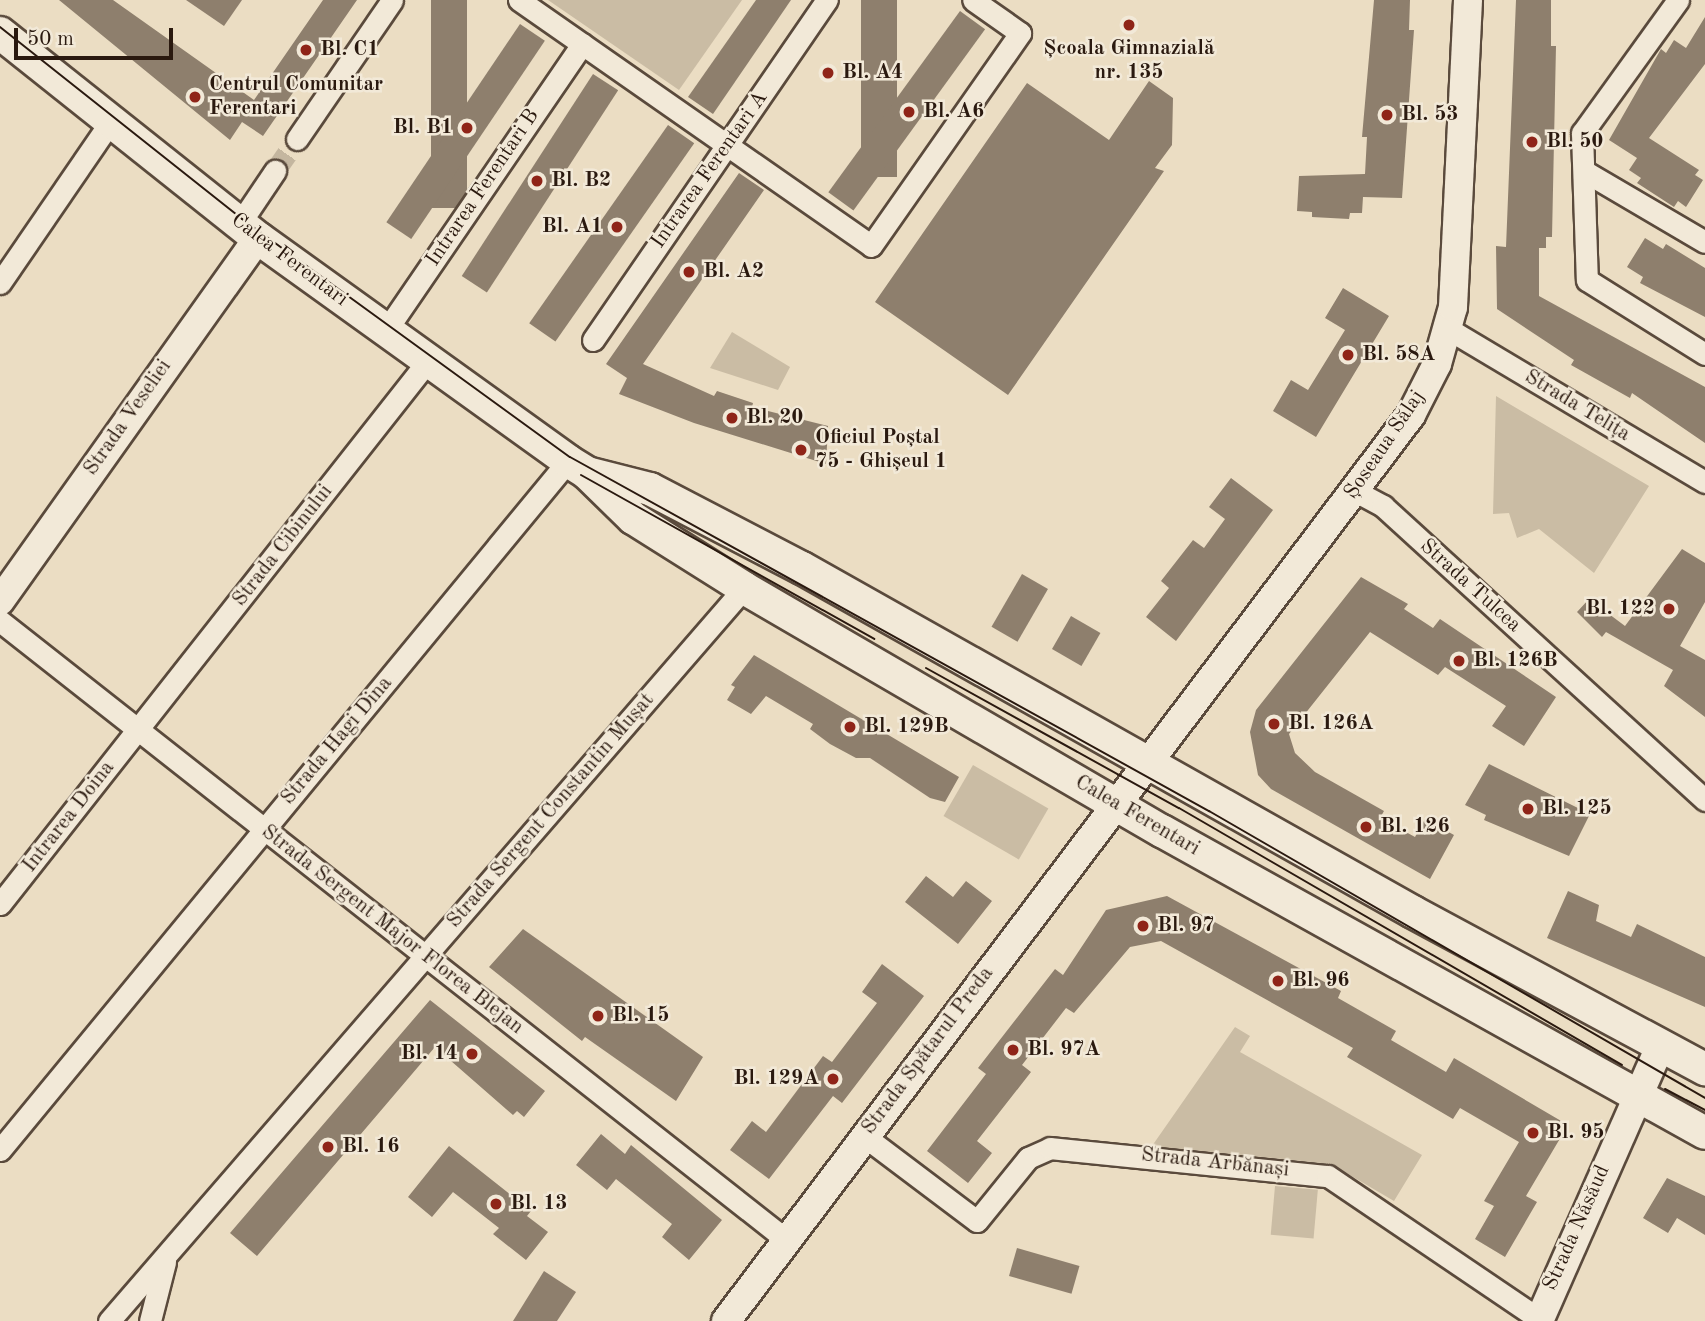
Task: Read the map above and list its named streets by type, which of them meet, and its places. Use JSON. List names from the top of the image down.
{
  "streets": {
    "main road": ["Calea Ferentari"],
    "street": [
      "Intrarea Ferentari A",
      "Intrarea Ferentari B",
      "Strada Telița",
      "Strada Veseliei",
      "Șoseaua Sălaj",
      "Strada Cibinului",
      "Strada Tulcea",
      "Strada Hagi Dina",
      "Strada Sergent Constantin Mușat",
      "Intrarea Doina",
      "Strada Sergent Major Florea Blejan",
      "Strada Spătarul Preda",
      "Strada Arbănași",
      "Strada Năsăud"
    ]
  },
  "crossings": [
    ["Intrarea Ferentari B", "Calea Ferentari"],
    ["Calea Ferentari", "Strada Veseliei"],
    ["Calea Ferentari", "Șoseaua Sălaj"],
    ["Calea Ferentari", "Strada Cibinului"],
    ["Calea Ferentari", "Strada Hagi Dina"],
    ["Calea Ferentari", "Strada Sergent Constantin Mușat"],
    ["Calea Ferentari", "Strada Spătarul Preda"],
    ["Calea Ferentari", "Strada Năsăud"],
    ["Strada Telița", "Șoseaua Sălaj"],
    ["Șoseaua Sălaj", "Strada Tulcea"],
    ["Șoseaua Sălaj", "Strada Spătarul Preda"],
    ["Strada Cibinului", "Intrarea Doina"],
    ["Strada Cibinului", "Strada Sergent Major Florea Blejan"],
    ["Strada Hagi Dina", "Strada Sergent Major Florea Blejan"],
    ["Strada Sergent Constantin Mușat", "Strada Sergent Major Florea Blejan"],
    ["Intrarea Doina", "Strada Sergent Major Florea Blejan"],
    ["Strada Sergent Major Florea Blejan", "Strada Spătarul Preda"],
    ["Strada Spătarul Preda", "Strada Arbănași"],
    ["Strada Arbănași", "Strada Năsăud"]
  ],
  "places": [
    "Școala Gimnazială nr. 135",
    "Bl. C1",
    "Bl. A4",
    "Centrul Comunitar Ferentari",
    "Bl. A6",
    "Bl. 53",
    "Bl. B1",
    "Bl. 50",
    "Bl. B2",
    "Bl. A1",
    "Bl. A2",
    "Bl. 58A",
    "Bl. 20",
    "Oficiul Poștal 75 - Ghișeul 1",
    "Bl. 122",
    "Bl. 126B",
    "Bl. 126A",
    "Bl. 129B",
    "Bl. 125",
    "Bl. 126",
    "Bl. 97",
    "Bl. 96",
    "Bl. 15",
    "Bl. 97A",
    "Bl. 14",
    "Bl. 129A",
    "Bl. 95",
    "Bl. 16",
    "Bl. 13"
  ],
  "scale_bar": "50 m"
}
